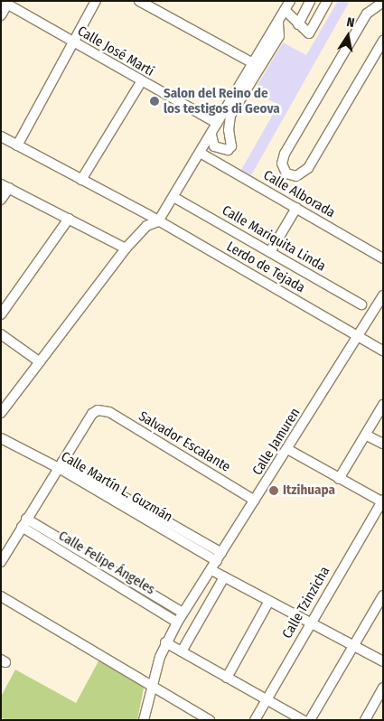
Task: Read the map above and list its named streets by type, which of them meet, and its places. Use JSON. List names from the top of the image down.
{
  "streets": {
    "street": [
      "Calle José Martí",
      "Calle Alborada",
      "Calle Mariquita Linda",
      "Lerdo de Tejada",
      "Salvador Escalante",
      "Calle Jamuren",
      "Calle Martín L. Guzmán",
      "Calle Felipe Ángeles",
      "Calle Tzinzicha"
    ]
  },
  "crossings": [
    ["Lerdo de Tejada", "Calle Jamuren"],
    ["Salvador Escalante", "Calle Jamuren"],
    ["Salvador Escalante", "Calle Martín L. Guzmán"],
    ["Calle Jamuren", "Calle Martín L. Guzmán"],
    ["Calle Jamuren", "Calle Felipe Ángeles"]
  ],
  "places": ["Salon del Reino de los testigos di Geova", "Itzihuapa"],
  "north": "top"
}
